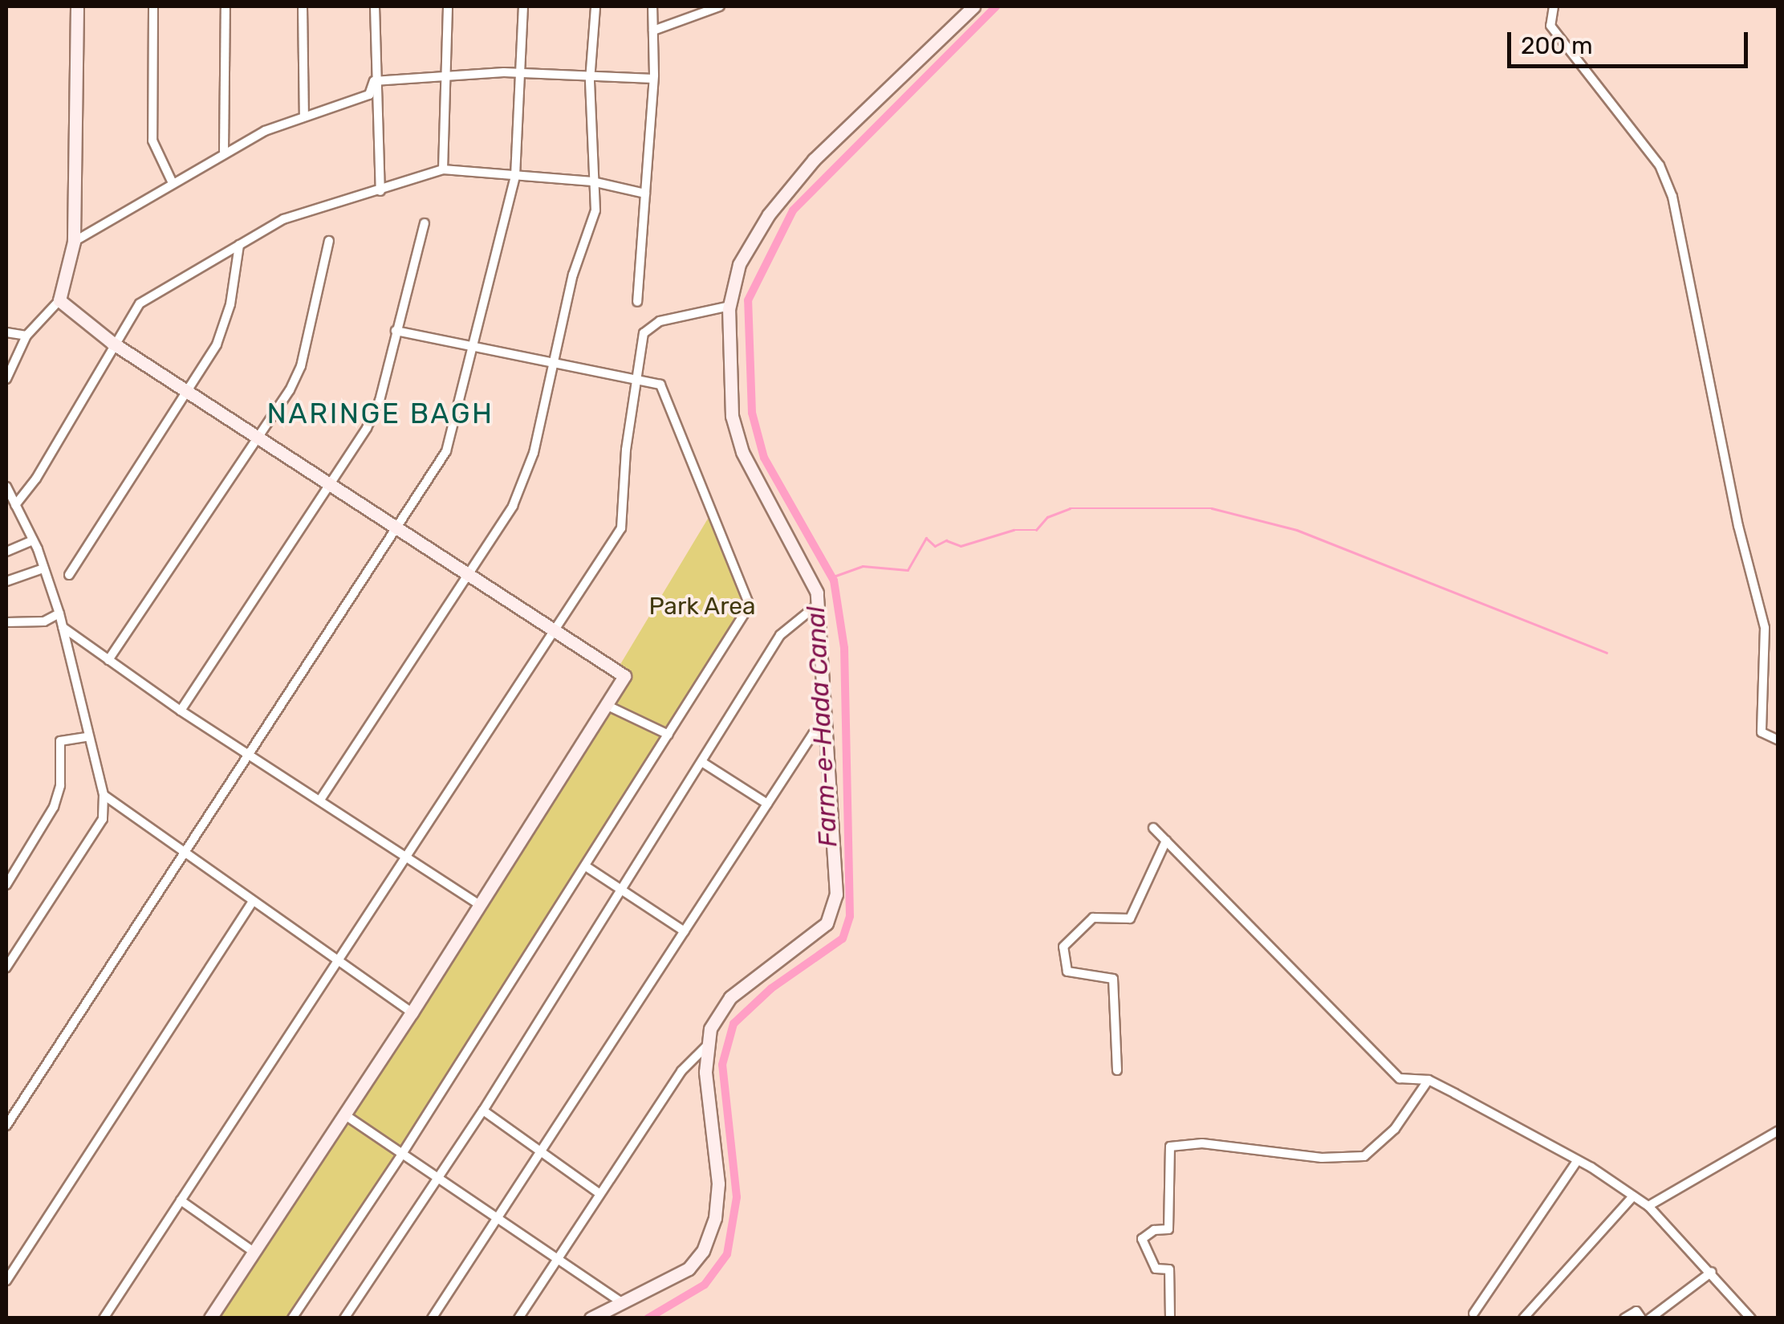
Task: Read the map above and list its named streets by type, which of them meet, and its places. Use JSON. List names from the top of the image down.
{
  "districts": ["NARINGE BAGH"],
  "water": ["Farm-e-Hada Canal"],
  "parks": ["Park Area"],
  "scale_bar": "200 m"
}
